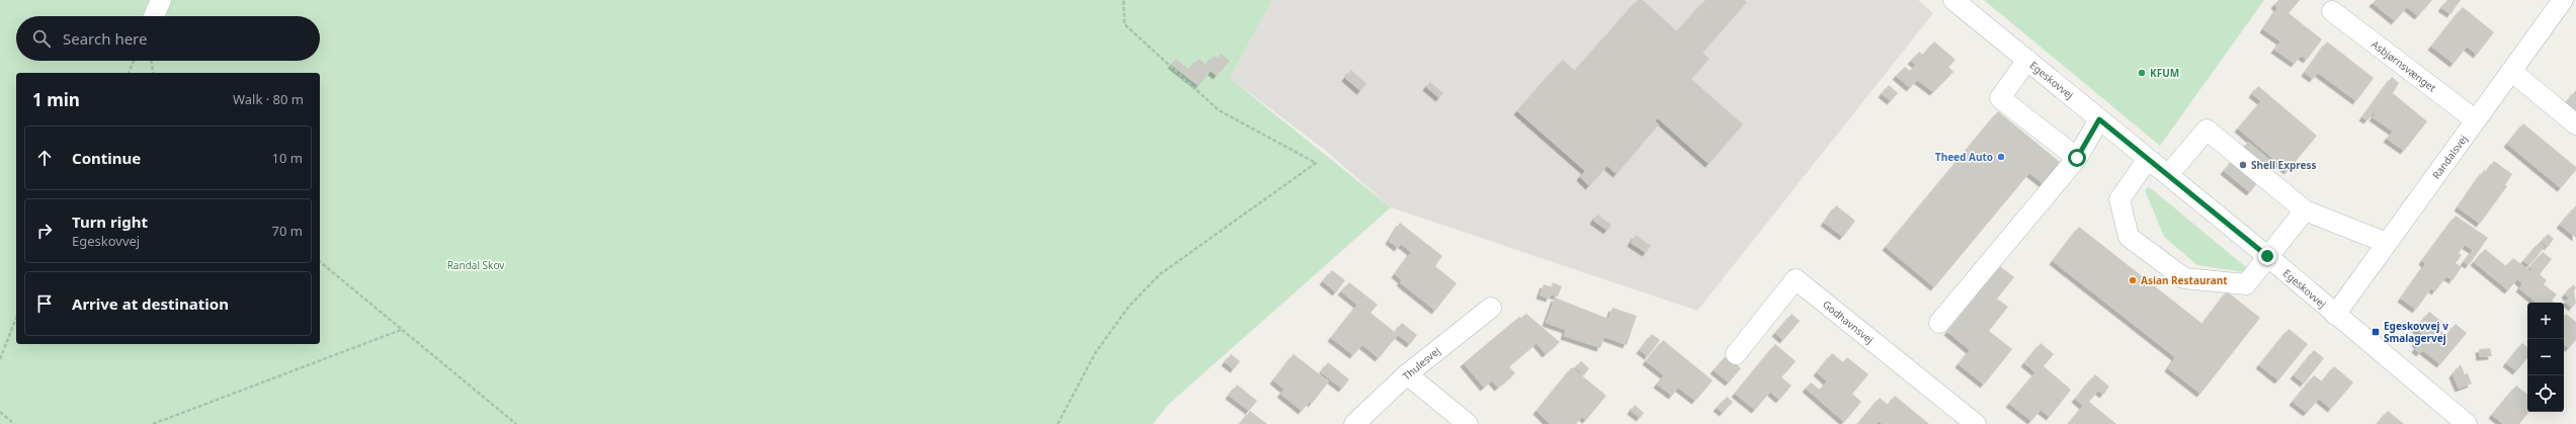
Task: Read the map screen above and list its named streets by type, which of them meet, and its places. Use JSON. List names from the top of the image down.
{
  "streets": {
    "street": [
      "Asbjørnsvænget",
      "Egeskovvej",
      "Randalsvej",
      "Godhavnsvej",
      "Thulesvej"
    ]
  },
  "crossings": [
    ["Asbjørnsvænget", "Randalsvej"],
    ["Egeskovvej", "Randalsvej"]
  ],
  "parks": ["Randal Skov"],
  "places": {
    "other": [
      "KFUM",
      "Theed Auto",
      "Shell Express",
      "Asian Restaurant"
    ],
    "transit": ["Egeskovvej v Smalagervej"]
  },
  "page": {
    "search": "Search here",
    "heading": ["1 min", "Walk · 80 m"],
    "list": [
      ["Continue", "10 m"],
      ["Turn right", "Egeskovvej", "70 m"],
      "Arrive at destination"
    ],
    "map_buttons": ["+", "−"]
  }
}
